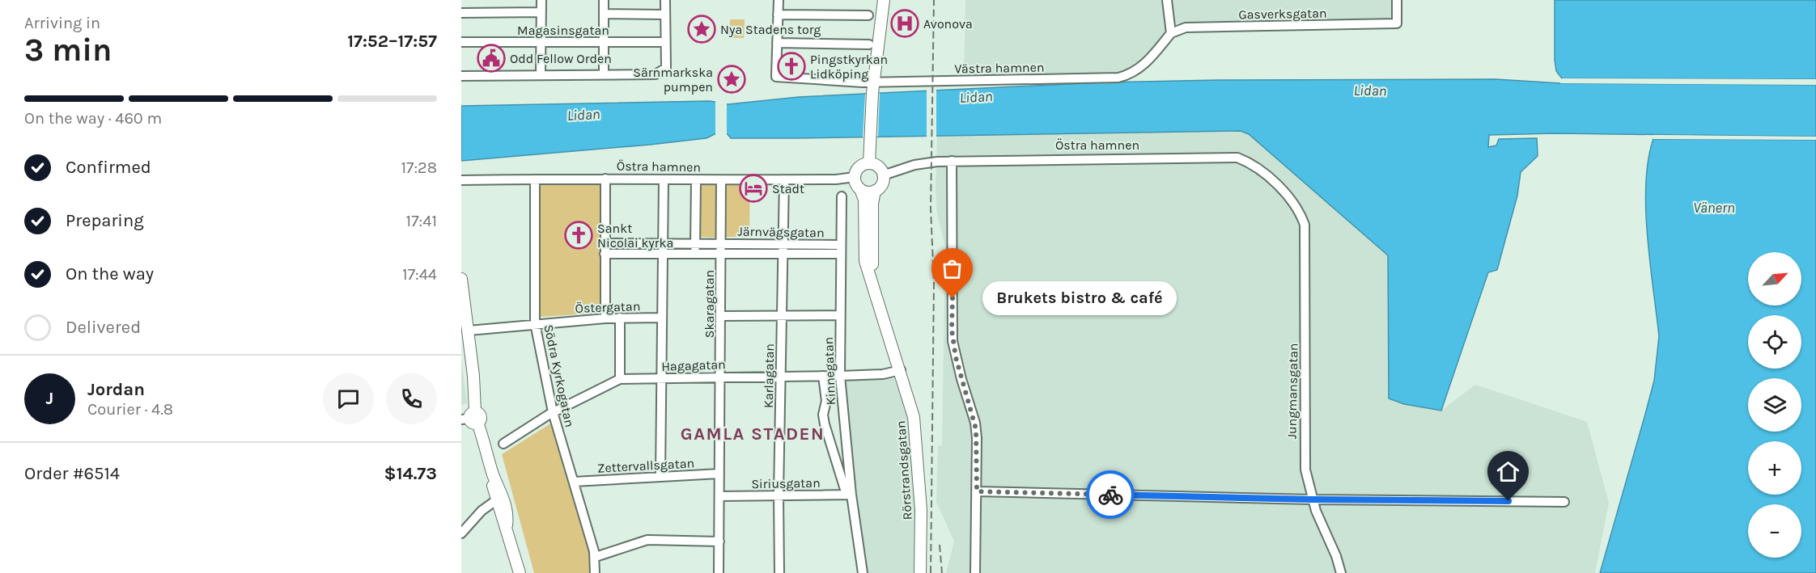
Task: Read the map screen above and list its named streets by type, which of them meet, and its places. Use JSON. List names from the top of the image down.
{
  "streets": {
    "main road": ["Rörstrandsgatan"],
    "street": [
      "Gasverksgatan",
      "Magasinsgatan",
      "Västra hamnen",
      "Östra hamnen",
      "Järnvägsgatan",
      "Skaragatan",
      "Östergatan",
      "Hagagatan",
      "Kinnegatan",
      "Södra Kyrkogatan",
      "Karlagatan",
      "Jungmansgatan",
      "Zettervallsgatan",
      "Siriusgatan"
    ]
  },
  "crossings": [
    ["Gasverksgatan", "Västra hamnen"],
    ["Östra hamnen", "Skaragatan"],
    ["Östra hamnen", "Södra Kyrkogatan"],
    ["Östra hamnen", "Karlagatan"],
    ["Östra hamnen", "Jungmansgatan"],
    ["Östra hamnen", "Rörstrandsgatan"],
    ["Järnvägsgatan", "Skaragatan"],
    ["Järnvägsgatan", "Kinnegatan"],
    ["Järnvägsgatan", "Karlagatan"],
    ["Skaragatan", "Hagagatan"],
    ["Skaragatan", "Zettervallsgatan"],
    ["Skaragatan", "Siriusgatan"],
    ["Östergatan", "Södra Kyrkogatan"],
    ["Hagagatan", "Kinnegatan"],
    ["Hagagatan", "Södra Kyrkogatan"],
    ["Hagagatan", "Karlagatan"],
    ["Hagagatan", "Rörstrandsgatan"],
    ["Kinnegatan", "Siriusgatan"],
    ["Södra Kyrkogatan", "Zettervallsgatan"],
    ["Karlagatan", "Siriusgatan"]
  ],
  "districts": ["GAMLA STADEN"],
  "water": ["Lidan", "Vänern"],
  "places": {
    "hospital": ["Avonova"],
    "place": ["Nya Stadens torg", "Särnmarkska pumpen"],
    "public building": ["Odd Fellow Orden"],
    "church": ["Pingstkyrkan Lidköping", "Sankt Nicolai kyrka"],
    "hotel": ["Stadt"],
    "other": ["Brukets bistro & café"]
  },
  "north": "top right",
  "page": {
    "heading": ["3 min", "Arriving in", "17:52–17:57"],
    "panel": [
      "Jordan",
      "Courier · 4.8",
      "Order #6514",
      "$14.73"
    ],
    "bar": "On the way · 460 m",
    "list": [
      ["Confirmed", "17:28"],
      ["Preparing", "17:41"],
      ["On the way", "17:44"],
      "Delivered"
    ],
    "map_buttons": ["+", "−"],
    "bubble": "Brukets bistro & café",
    "round": "J"
  }
}
